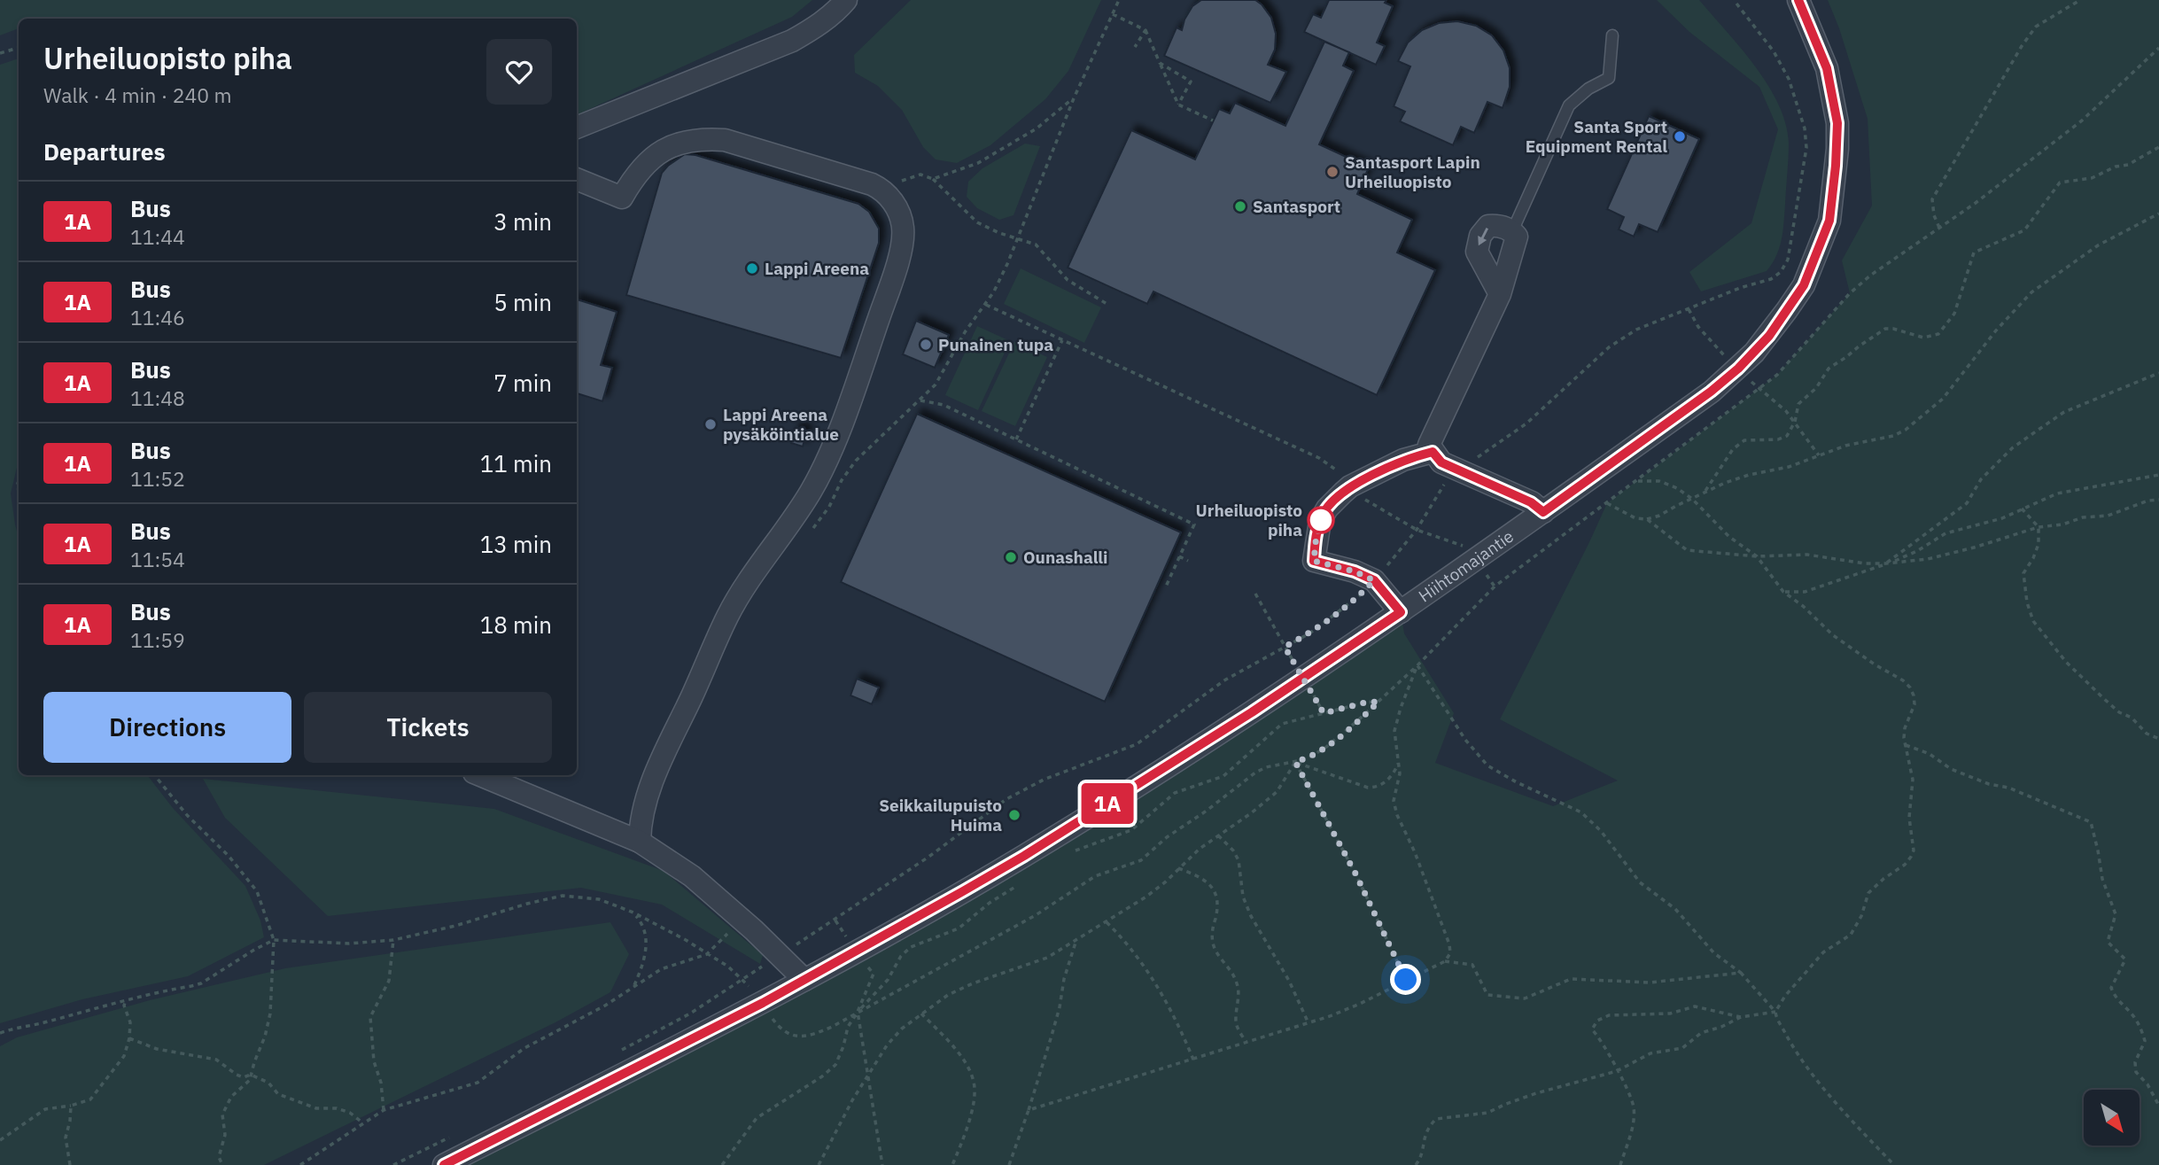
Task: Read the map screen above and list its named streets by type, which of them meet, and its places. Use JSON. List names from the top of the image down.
{
  "streets": {
    "street": ["Hiihtomajantie"]
  },
  "places": [
    "Santa Sport Equipment Rental",
    "Santasport Lapin Urheiluopisto",
    "Santasport",
    "Lappi Areena",
    "Punainen tupa",
    "Lappi Areena pysäköintialue",
    "Urheiluopisto piha",
    "Ounashalli",
    "Seikkailupuisto Huima"
  ],
  "lines": ["bus line 1A"],
  "north": "bottom right",
  "page": {
    "on_map": "1A",
    "heading": [
      ["Urheiluopisto piha", "Walk · 4 min · 240 m"],
      "Departures"
    ],
    "list": [
      {
        "mark": "1A",
        "name": "Bus",
        "note": "11:44",
        "value": "3 min"
      },
      {
        "mark": "1A",
        "name": "Bus",
        "note": "11:46",
        "value": "5 min"
      },
      {
        "mark": "1A",
        "name": "Bus",
        "note": "11:48",
        "value": "7 min"
      },
      {
        "mark": "1A",
        "name": "Bus",
        "note": "11:52",
        "value": "11 min"
      },
      {
        "mark": "1A",
        "name": "Bus",
        "note": "11:54",
        "value": "13 min"
      },
      {
        "mark": "1A",
        "name": "Bus",
        "note": "11:59",
        "value": "18 min"
      }
    ],
    "buttons": ["Directions", "Tickets"]
  }
}
